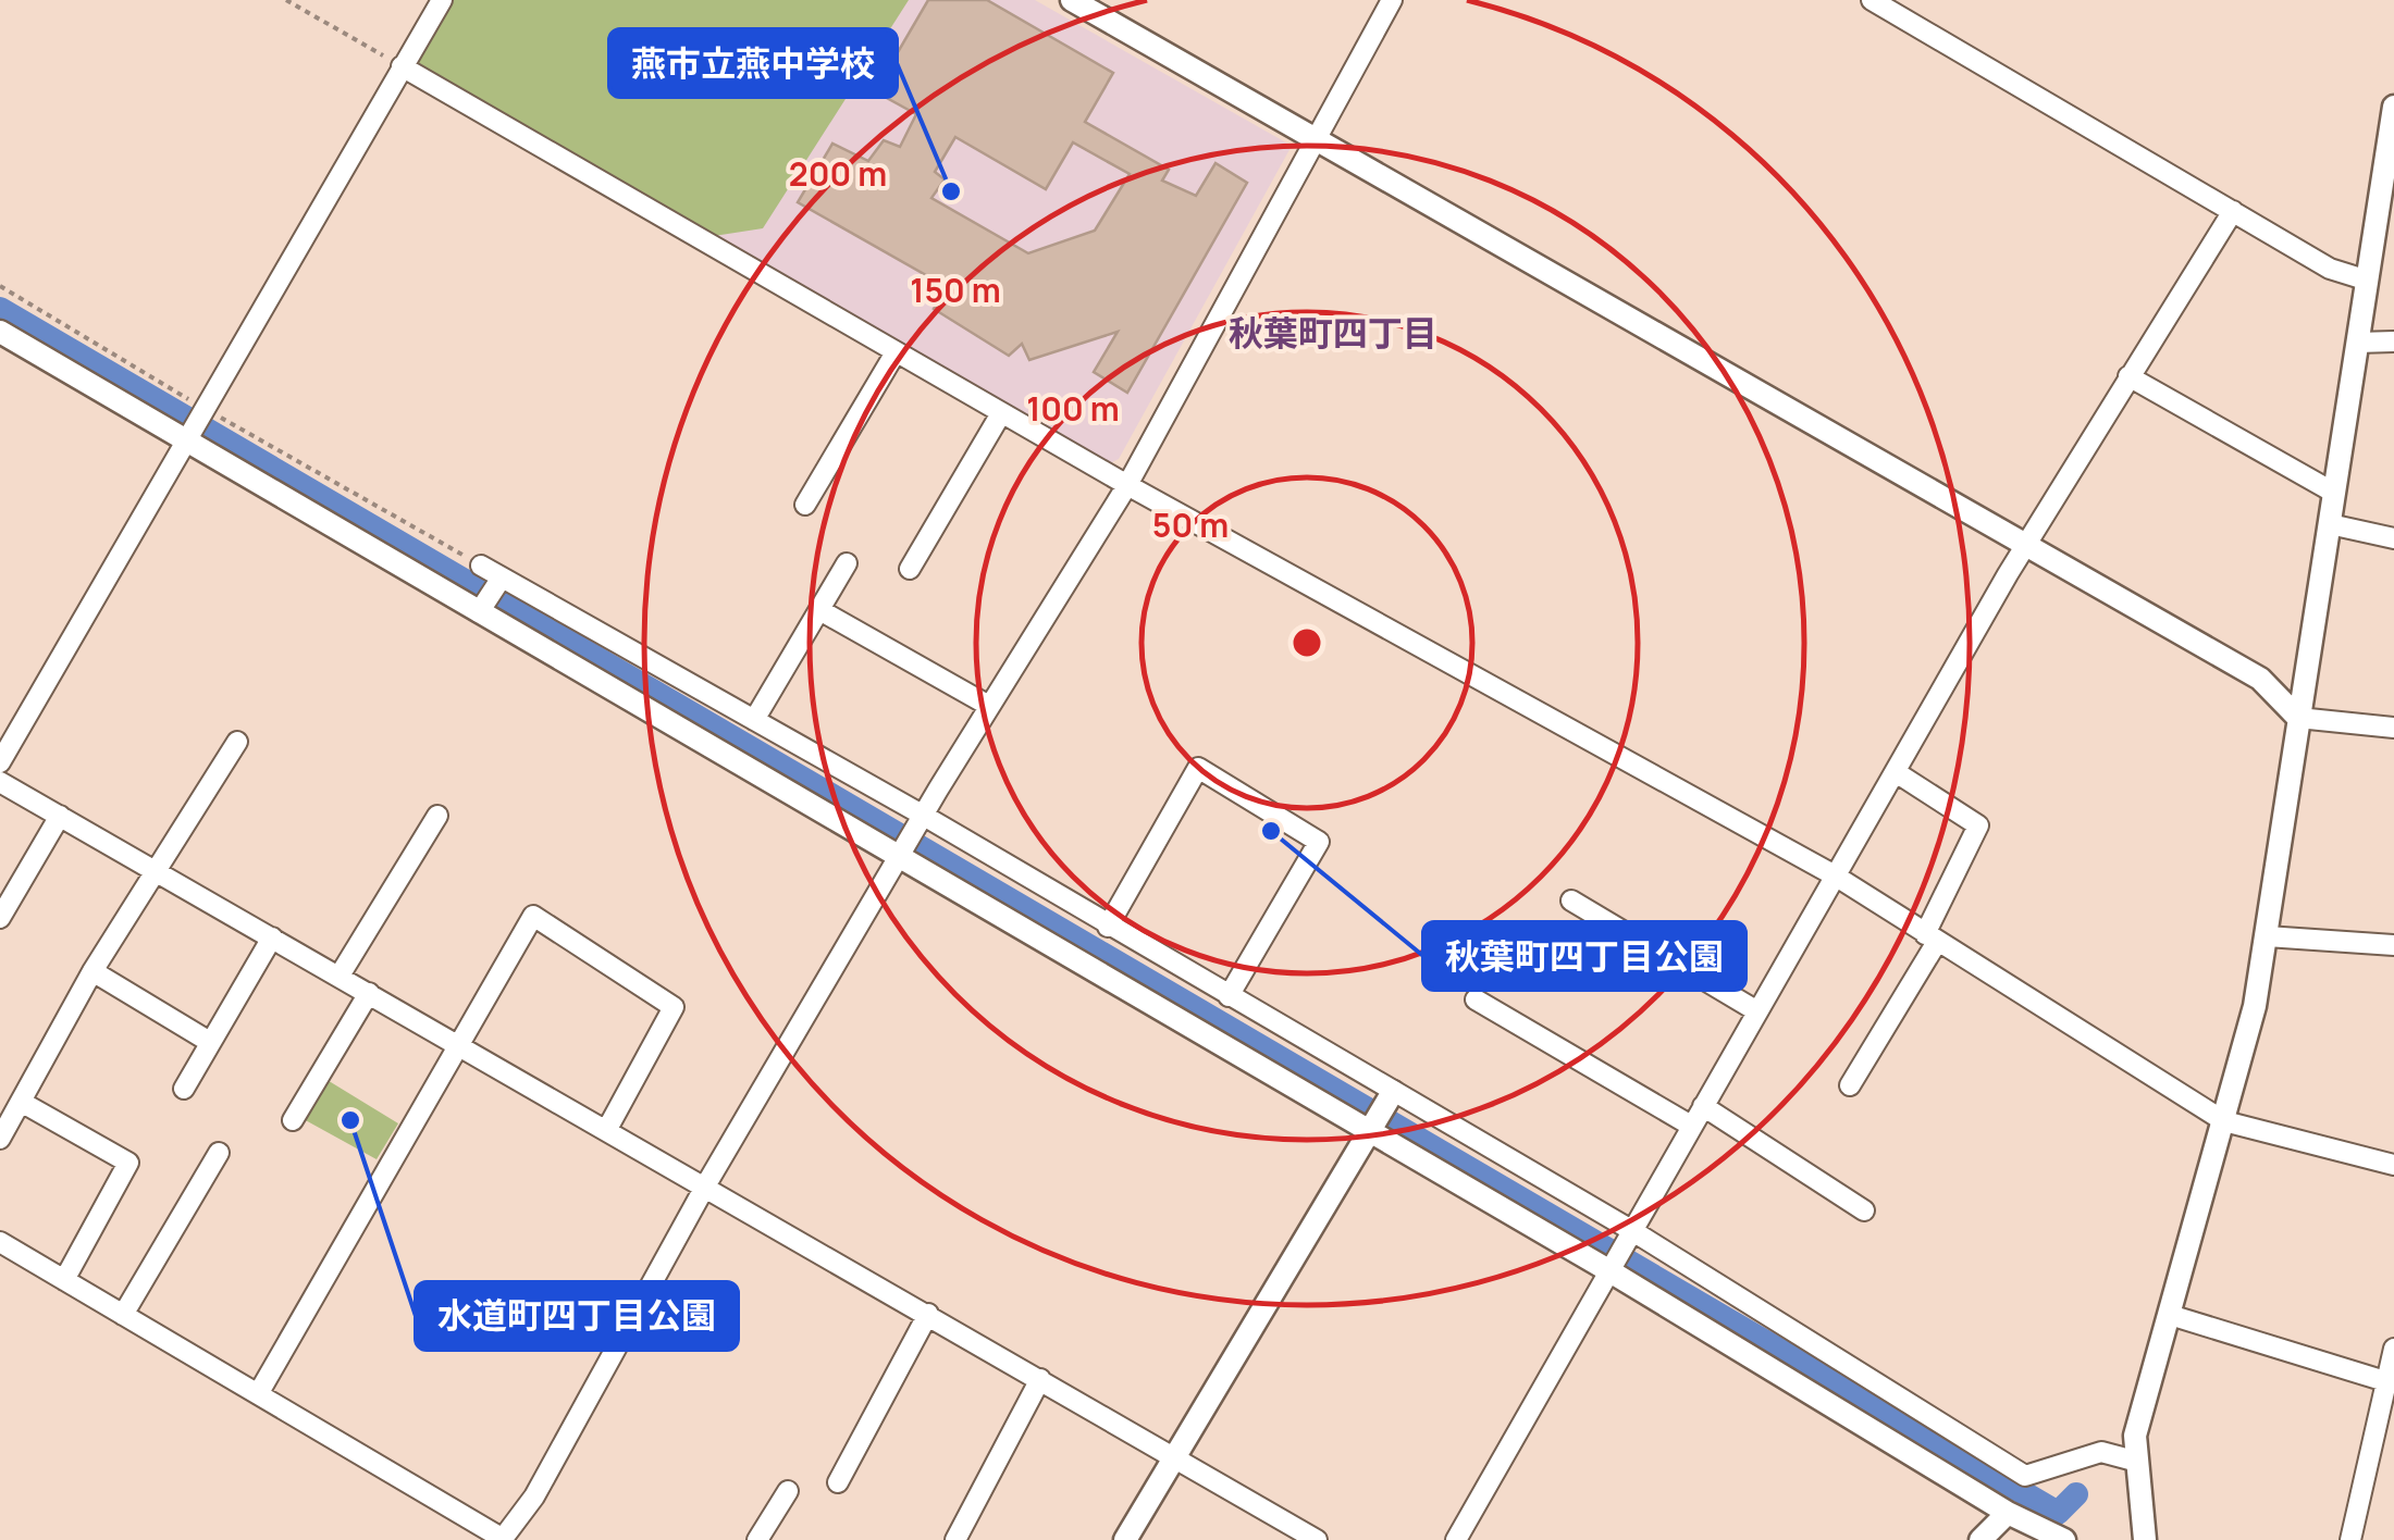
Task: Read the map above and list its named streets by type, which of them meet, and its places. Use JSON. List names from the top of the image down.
{
  "districts": ["秋葉町四丁目"],
  "places": ["燕市立燕中学校", "秋葉町四丁目公園", "水道町四丁目公園"],
  "rings": [
    "200 m",
    "150 m",
    "100 m",
    "50 m"
  ]
}
